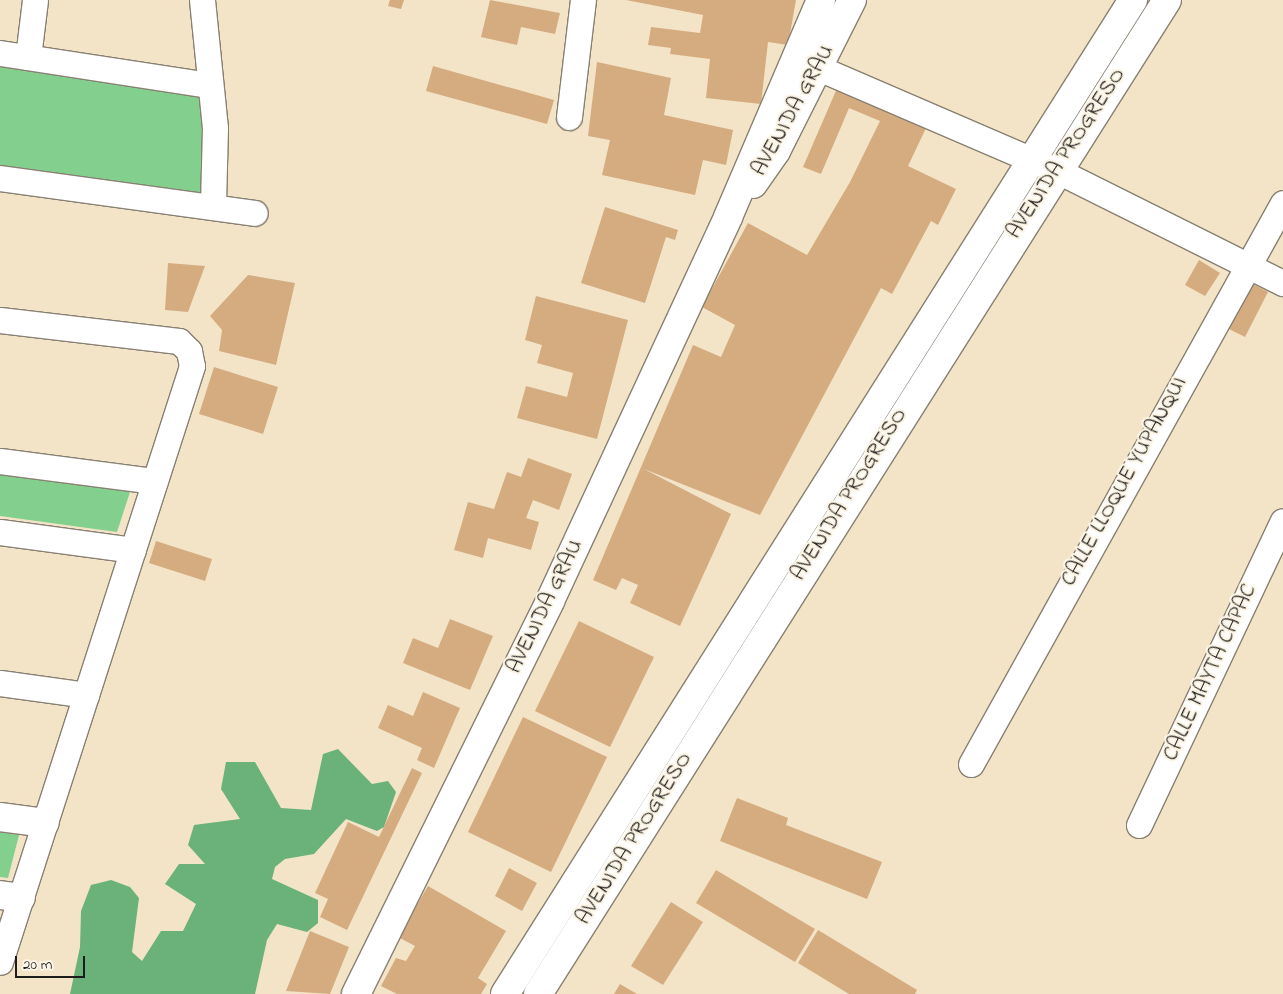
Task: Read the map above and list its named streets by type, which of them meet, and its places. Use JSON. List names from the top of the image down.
{
  "streets": {
    "main road": ["AVENIDA GRAU", "AVENIDA PROGRESO"],
    "street": ["CALLE LLOQUE YUPANQUI", "CALLE MAYTA CAPAC"]
  },
  "scale_bar": "20 m"
}
